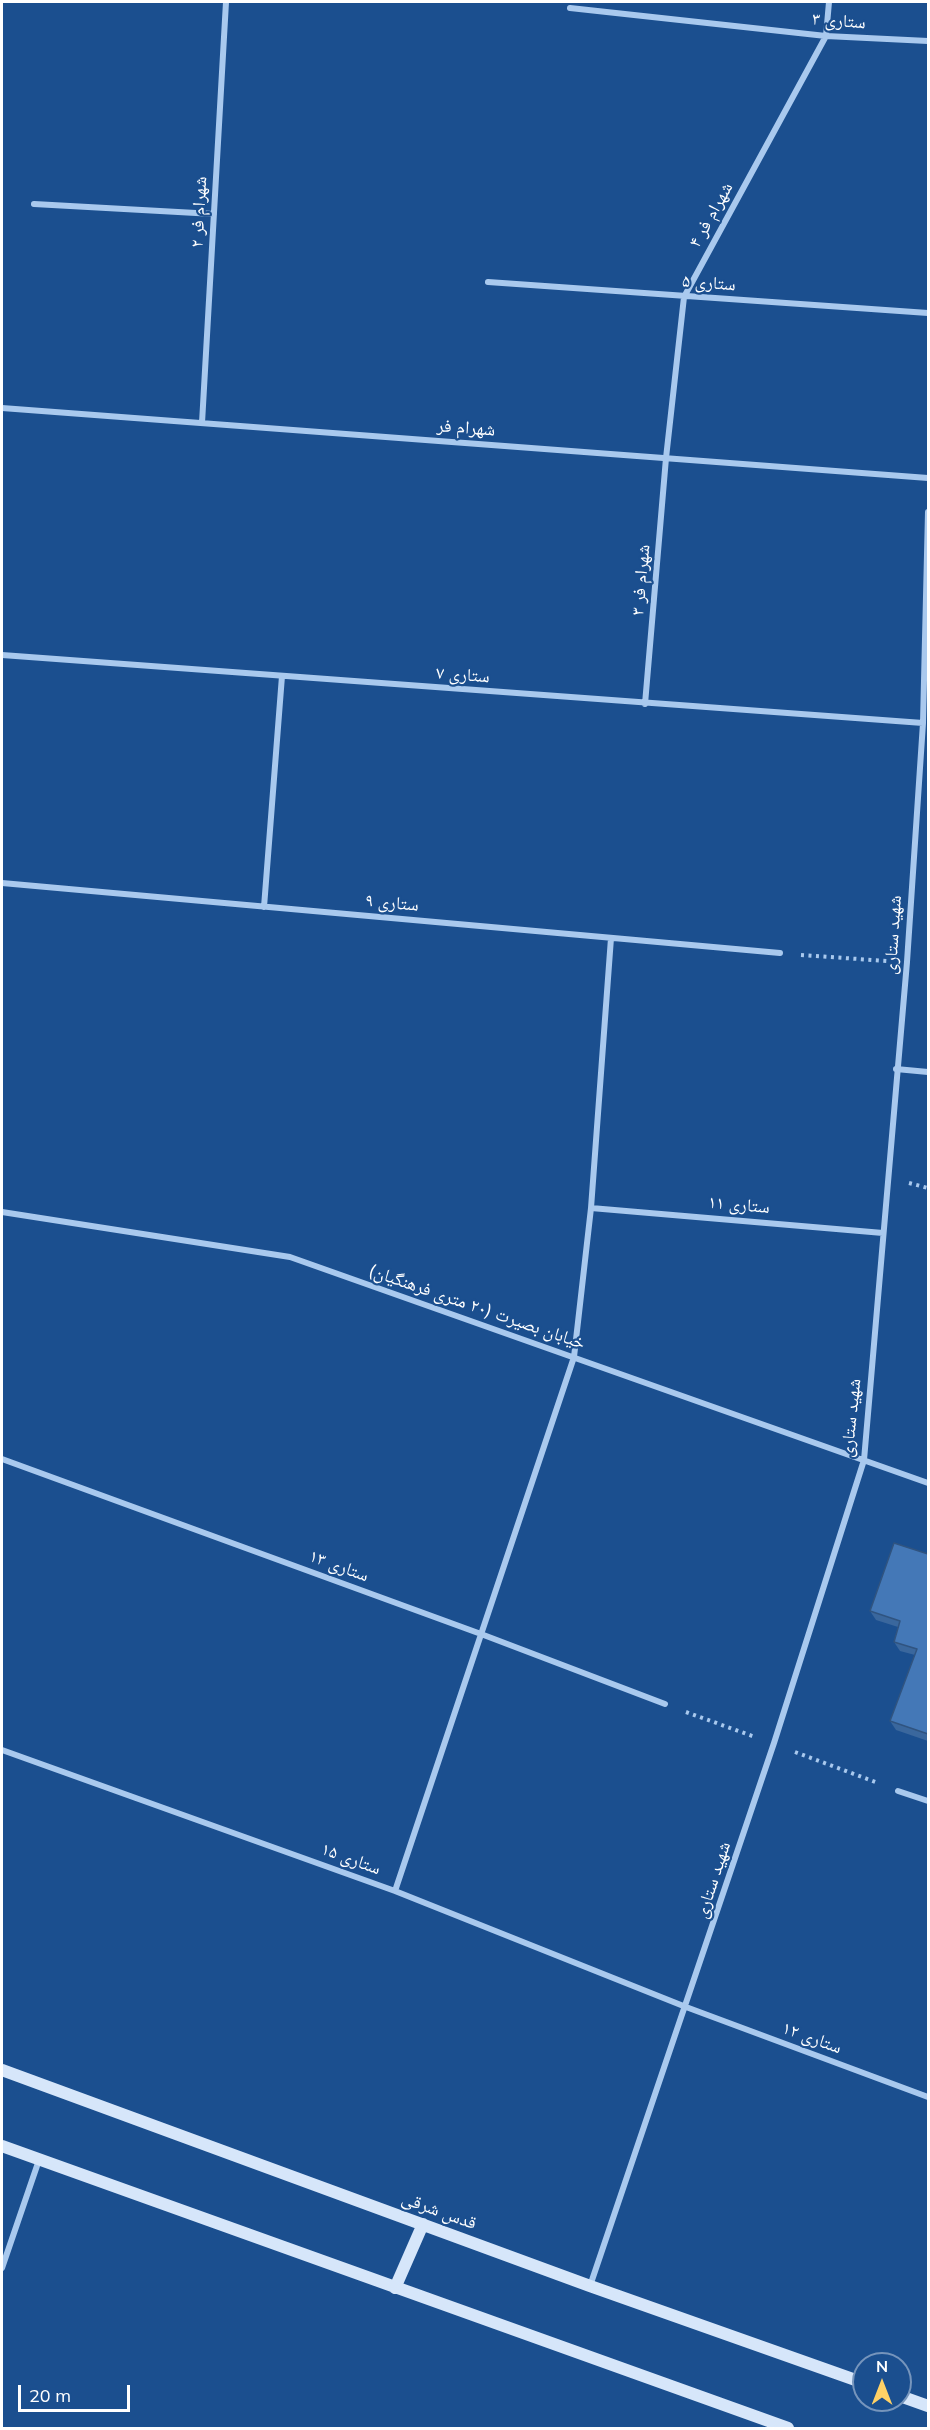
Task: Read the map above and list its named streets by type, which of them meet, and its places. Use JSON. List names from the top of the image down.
{
  "streets": {
    "street": [
      "ستاری ۳",
      "شهرام فر ۲",
      "شهرام فر ۴",
      "ستاری ۵",
      "شهرام فر",
      "شهرام فر ۳",
      "ستاری ۷",
      "ستاری ۹",
      "شهید ستاری",
      "ستاری ۱۱",
      "خیابان بصیرت (۲۰ متری فرهنگیان)",
      "ستاری ۱۳",
      "ستاری ۱۵",
      "ستاری ۱۲",
      "قدس شرقی"
    ]
  },
  "crossings": [
    ["ستاری ۳", "شهرام فر ۴"],
    ["شهرام فر ۲", "شهرام فر"],
    ["شهرام فر ۴", "ستاری ۵"],
    ["شهرام فر ۴", "شهرام فر"],
    ["شهرام فر ۴", "شهرام فر ۳"],
    ["شهرام فر", "شهرام فر ۳"],
    ["شهرام فر ۳", "ستاری ۷"],
    ["ستاری ۷", "شهید ستاری"],
    ["شهید ستاری", "ستاری ۱۱"],
    ["شهید ستاری", "خیابان بصیرت (۲۰ متری فرهنگیان)"],
    ["شهید ستاری", "ستاری ۱۵"],
    ["شهید ستاری", "ستاری ۱۲"],
    ["شهید ستاری", "قدس شرقی"],
    ["ستاری ۱۵", "ستاری ۱۲"]
  ],
  "scale_bar": "20 m",
  "north": "top"
}
